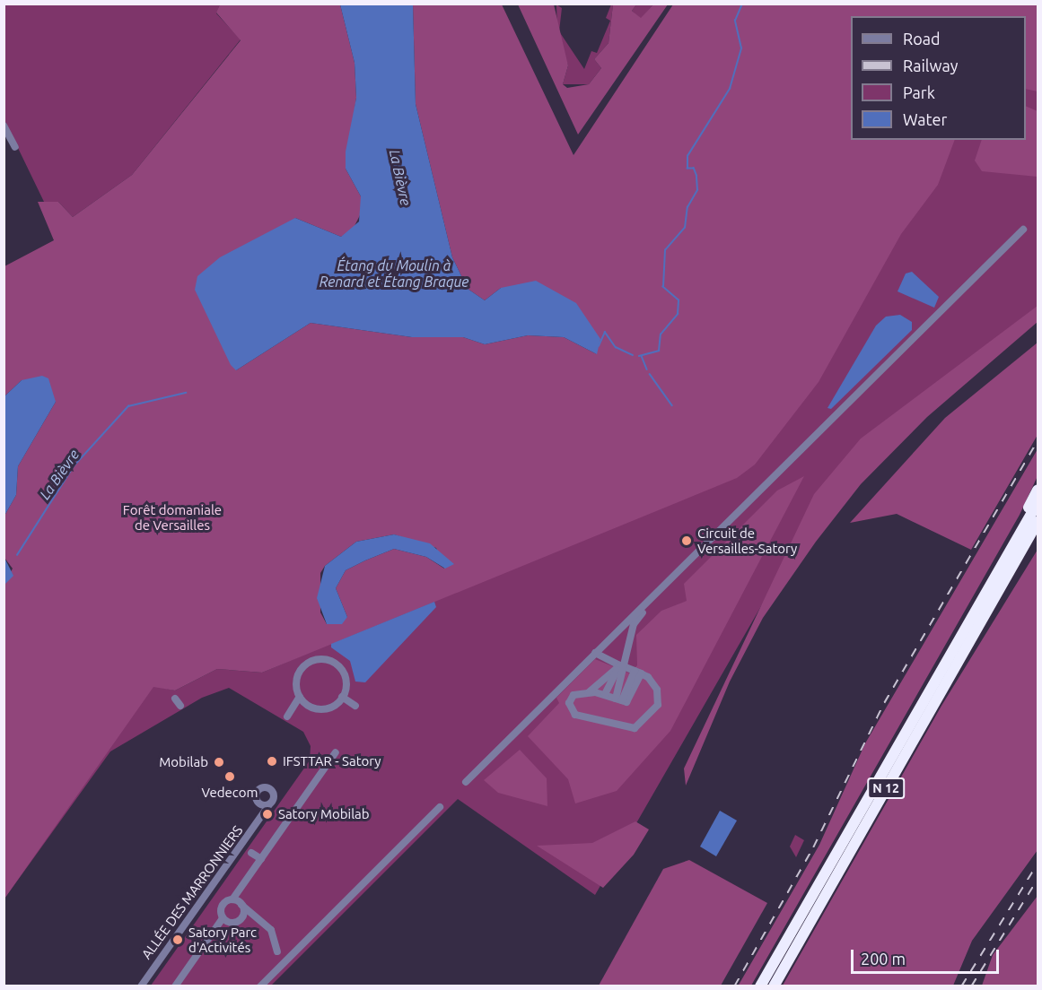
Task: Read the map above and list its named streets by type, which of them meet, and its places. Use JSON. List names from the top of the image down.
{
  "streets": {
    "highway": ["N 12"],
    "street": ["ALLÉE DES MARRONNIERS"]
  },
  "water": ["La Bièvre", "Étang du Moulin à Renard et Étang Braque"],
  "parks": ["Forêt domaniale de Versailles"],
  "places": [
    "Circuit de Versailles-Satory",
    "IFSTTAR - Satory",
    "Mobilab",
    "Vedecom",
    "Satory Mobilab",
    "Satory Parc d'Activités"
  ],
  "legend": [
    "Road",
    "Railway",
    "Park",
    "Water"
  ],
  "scale_bar": "200 m"
}
